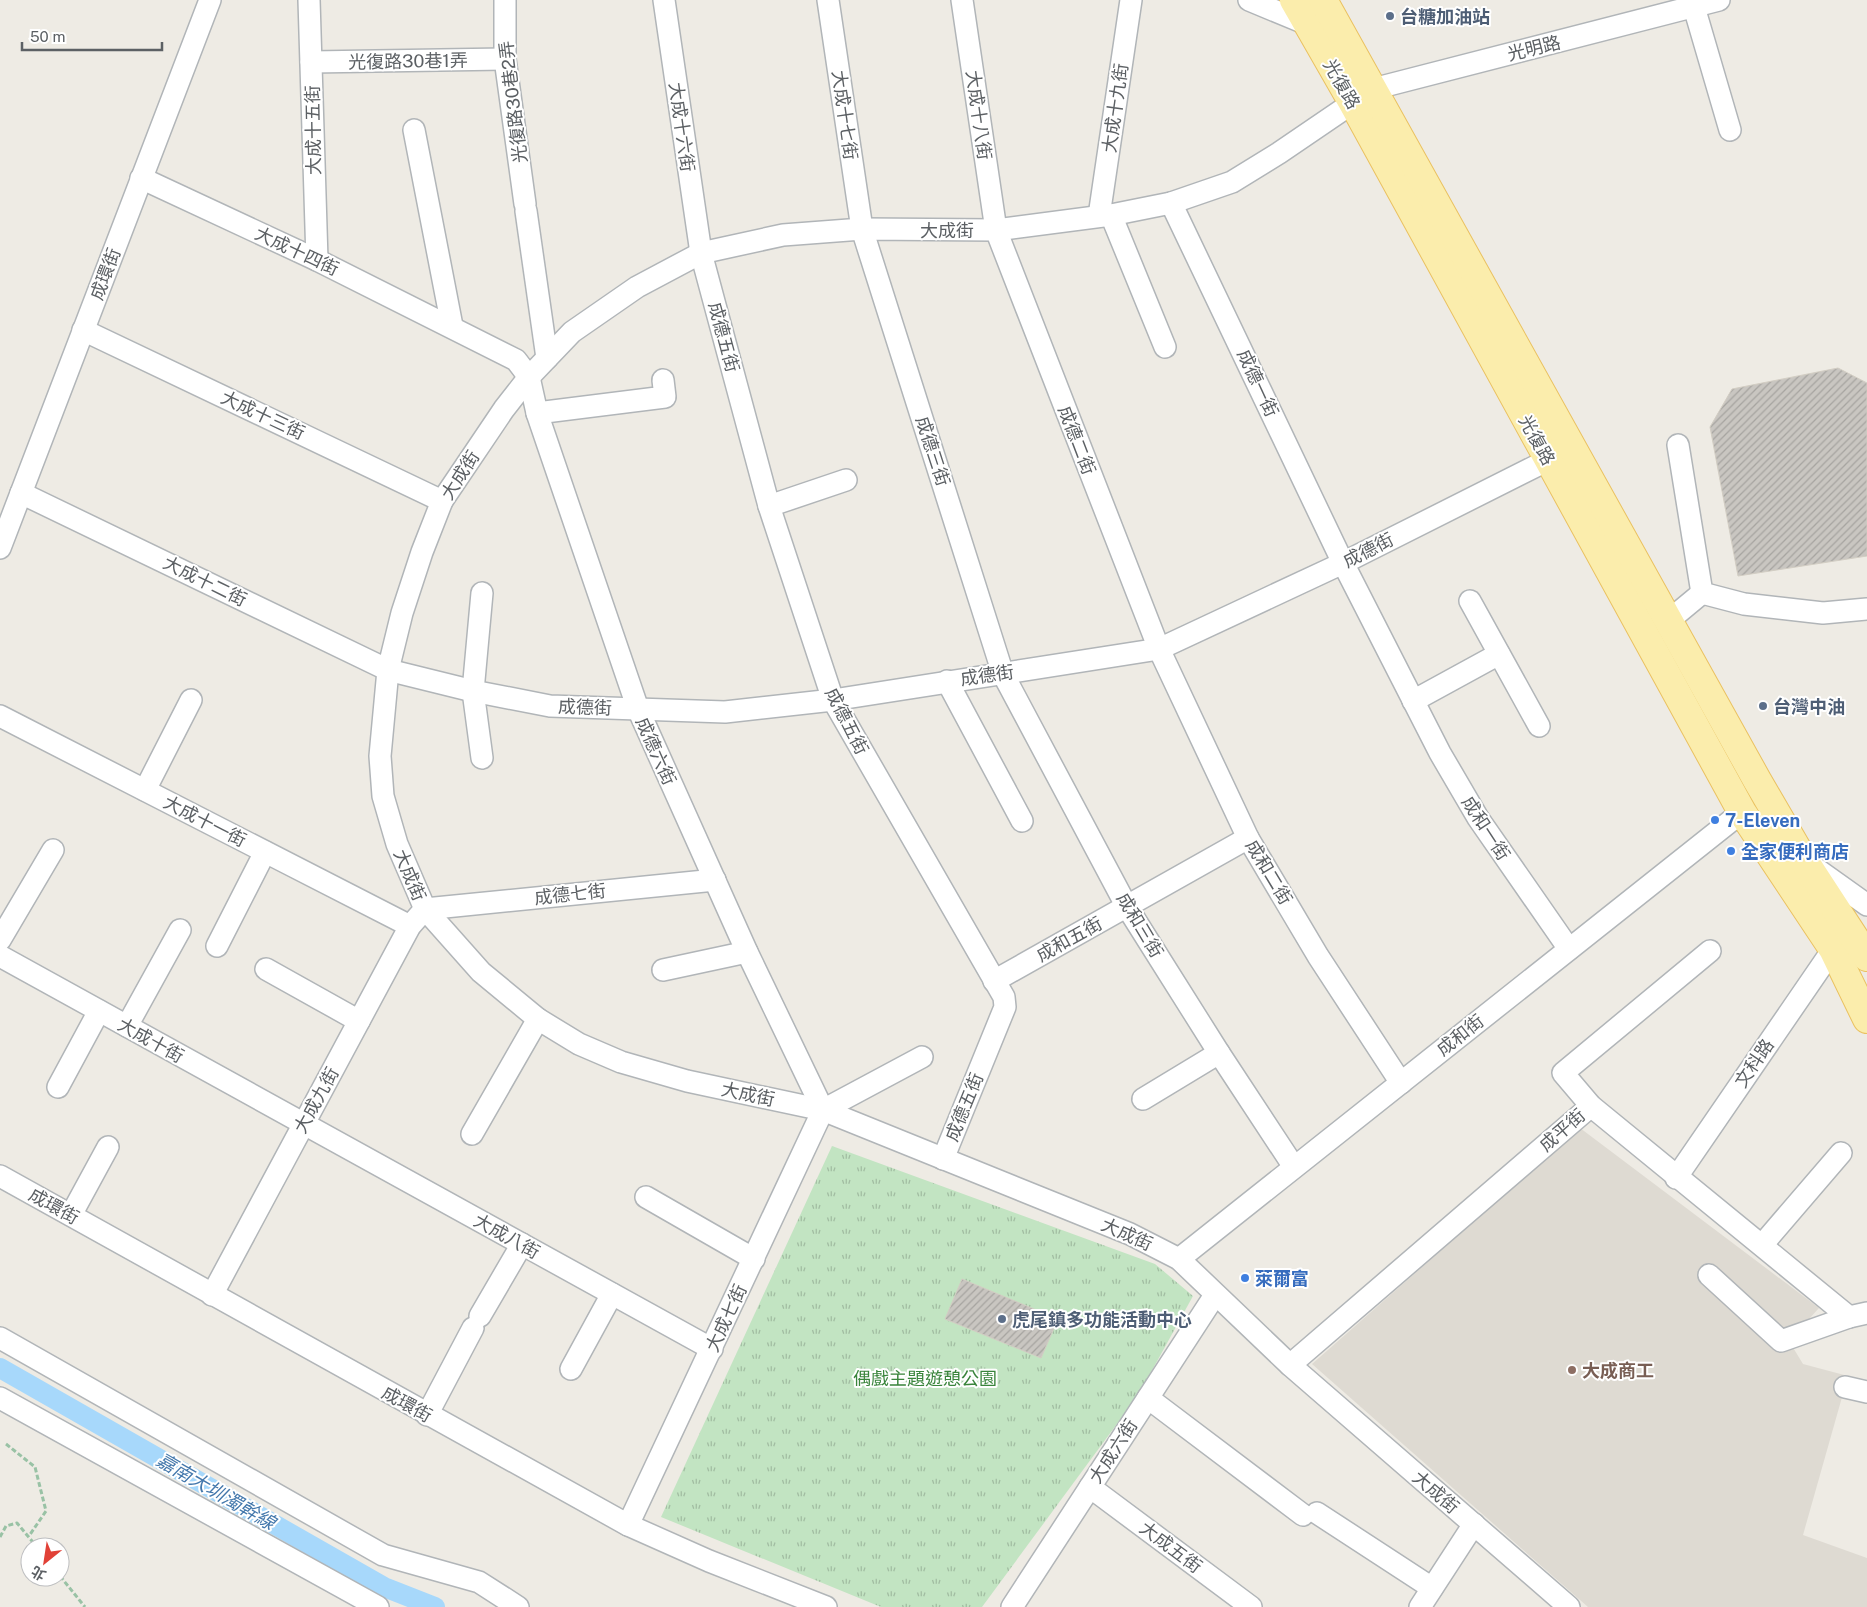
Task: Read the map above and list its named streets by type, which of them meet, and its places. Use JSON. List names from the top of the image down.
{
  "streets": {
    "main road": ["光復路"],
    "street": [
      "光明路",
      "光復路30巷1弄",
      "光復路30巷2弄",
      "大成十九街",
      "大成十七街",
      "大成十八街",
      "大成十六街",
      "大成十五街",
      "大成街",
      "大成十四街",
      "成環街",
      "成德五街",
      "成德一街",
      "大成十三街",
      "成德二街",
      "成德三街",
      "成德街",
      "大成十二街",
      "成德六街",
      "大成十一街",
      "成和一街",
      "成和二街",
      "成德七街",
      "成和三街",
      "成和五街",
      "成和街",
      "大成十街",
      "文科路",
      "大成九街",
      "成平街",
      "大成八街",
      "大成七街",
      "大成六街",
      "大成五街"
    ]
  },
  "crossings": [
    ["光明路", "光復路"],
    ["光明路", "大成街"],
    ["光復路30巷1弄", "光復路30巷2弄"],
    ["光復路30巷1弄", "大成十五街"],
    ["光復路", "大成街"],
    ["光復路", "成德街"],
    ["光復路", "成和街"],
    ["光復路", "文科路"],
    ["光復路30巷2弄", "大成街"],
    ["大成十九街", "大成街"],
    ["大成十七街", "大成街"],
    ["大成十七街", "成德三街"],
    ["大成十八街", "大成街"],
    ["大成十八街", "成德二街"],
    ["大成十六街", "大成街"],
    ["大成十六街", "成德五街"],
    ["大成十五街", "大成十四街"],
    ["大成街", "大成十四街"],
    ["大成街", "成德五街"],
    ["大成街", "成德一街"],
    ["大成街", "大成十三街"],
    ["大成街", "成德二街"],
    ["大成街", "成德三街"],
    ["大成街", "成德街"],
    ["大成街", "大成十二街"],
    ["大成街", "成德六街"],
    ["大成街", "成德七街"],
    ["大成街", "成和街"],
    ["大成街", "大成九街"],
    ["大成街", "成平街"],
    ["大成街", "大成七街"],
    ["大成街", "大成六街"],
    ["大成十四街", "成環街"],
    ["大成十四街", "成德六街"],
    ["成環街", "大成十三街"],
    ["成環街", "大成十二街"],
    ["成環街", "大成九街"],
    ["成環街", "大成七街"],
    ["成德五街", "成德街"],
    ["成德五街", "成和五街"],
    ["成德一街", "成德街"],
    ["成德一街", "成和一街"],
    ["成德二街", "成德街"],
    ["成德二街", "成和二街"],
    ["成德三街", "成德街"],
    ["成德三街", "成和三街"],
    ["成德街", "大成十二街"],
    ["成德街", "成德六街"],
    ["成德街", "成和一街"],
    ["成德街", "成和二街"],
    ["成德街", "成和三街"],
    ["成德六街", "成德七街"],
    ["成德六街", "大成七街"],
    ["大成十一街", "大成九街"],
    ["成和一街", "成和街"],
    ["成和二街", "成和五街"],
    ["成和二街", "成和街"],
    ["成德七街", "大成九街"],
    ["成和三街", "成和五街"],
    ["成和三街", "成和街"],
    ["大成十街", "大成九街"],
    ["大成十街", "大成八街"],
    ["文科路", "成平街"],
    ["大成九街", "大成八街"],
    ["大成八街", "大成七街"],
    ["大成六街", "大成五街"]
  ],
  "water": ["嘉南大圳濁幹線"],
  "parks": ["偶戲主題遊憩公園"],
  "places": [
    "台糖加油站",
    "台灣中油",
    "7-Eleven",
    "全家便利商店",
    "萊爾富",
    "虎尾鎮多功能活動中心",
    "大成商工"
  ],
  "scale_bar": "50 m",
  "north": "bottom left"
}
